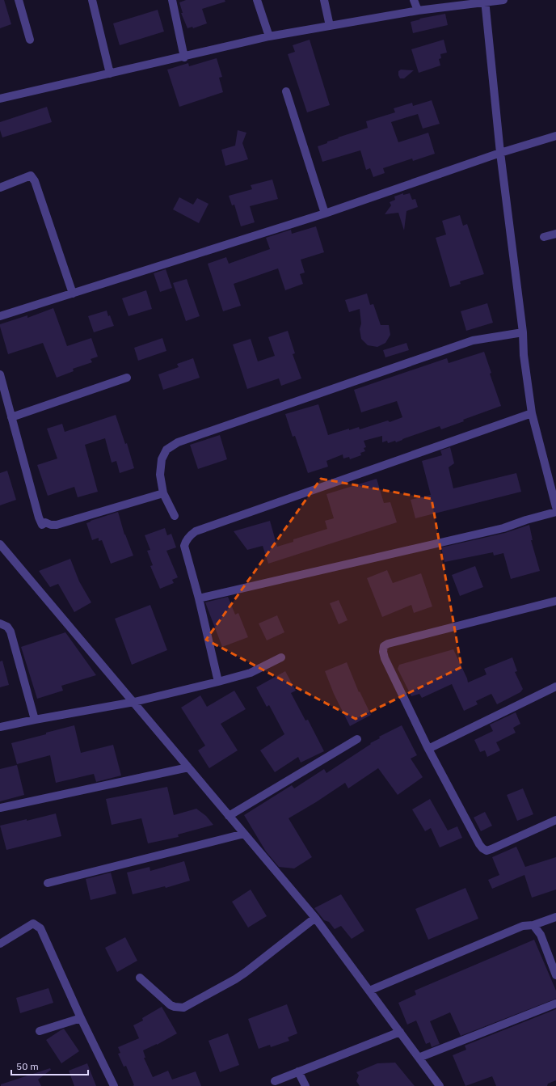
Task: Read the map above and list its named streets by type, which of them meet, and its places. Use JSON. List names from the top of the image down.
{
  "scale_bar": "50 m"
}
